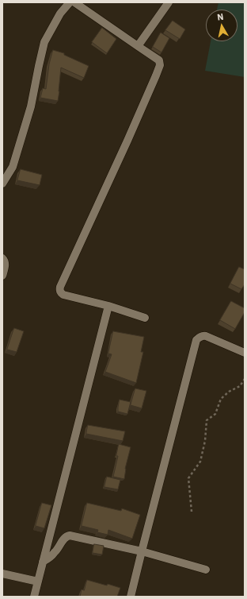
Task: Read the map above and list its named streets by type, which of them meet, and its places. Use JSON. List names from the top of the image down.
{
  "north": "top"
}
